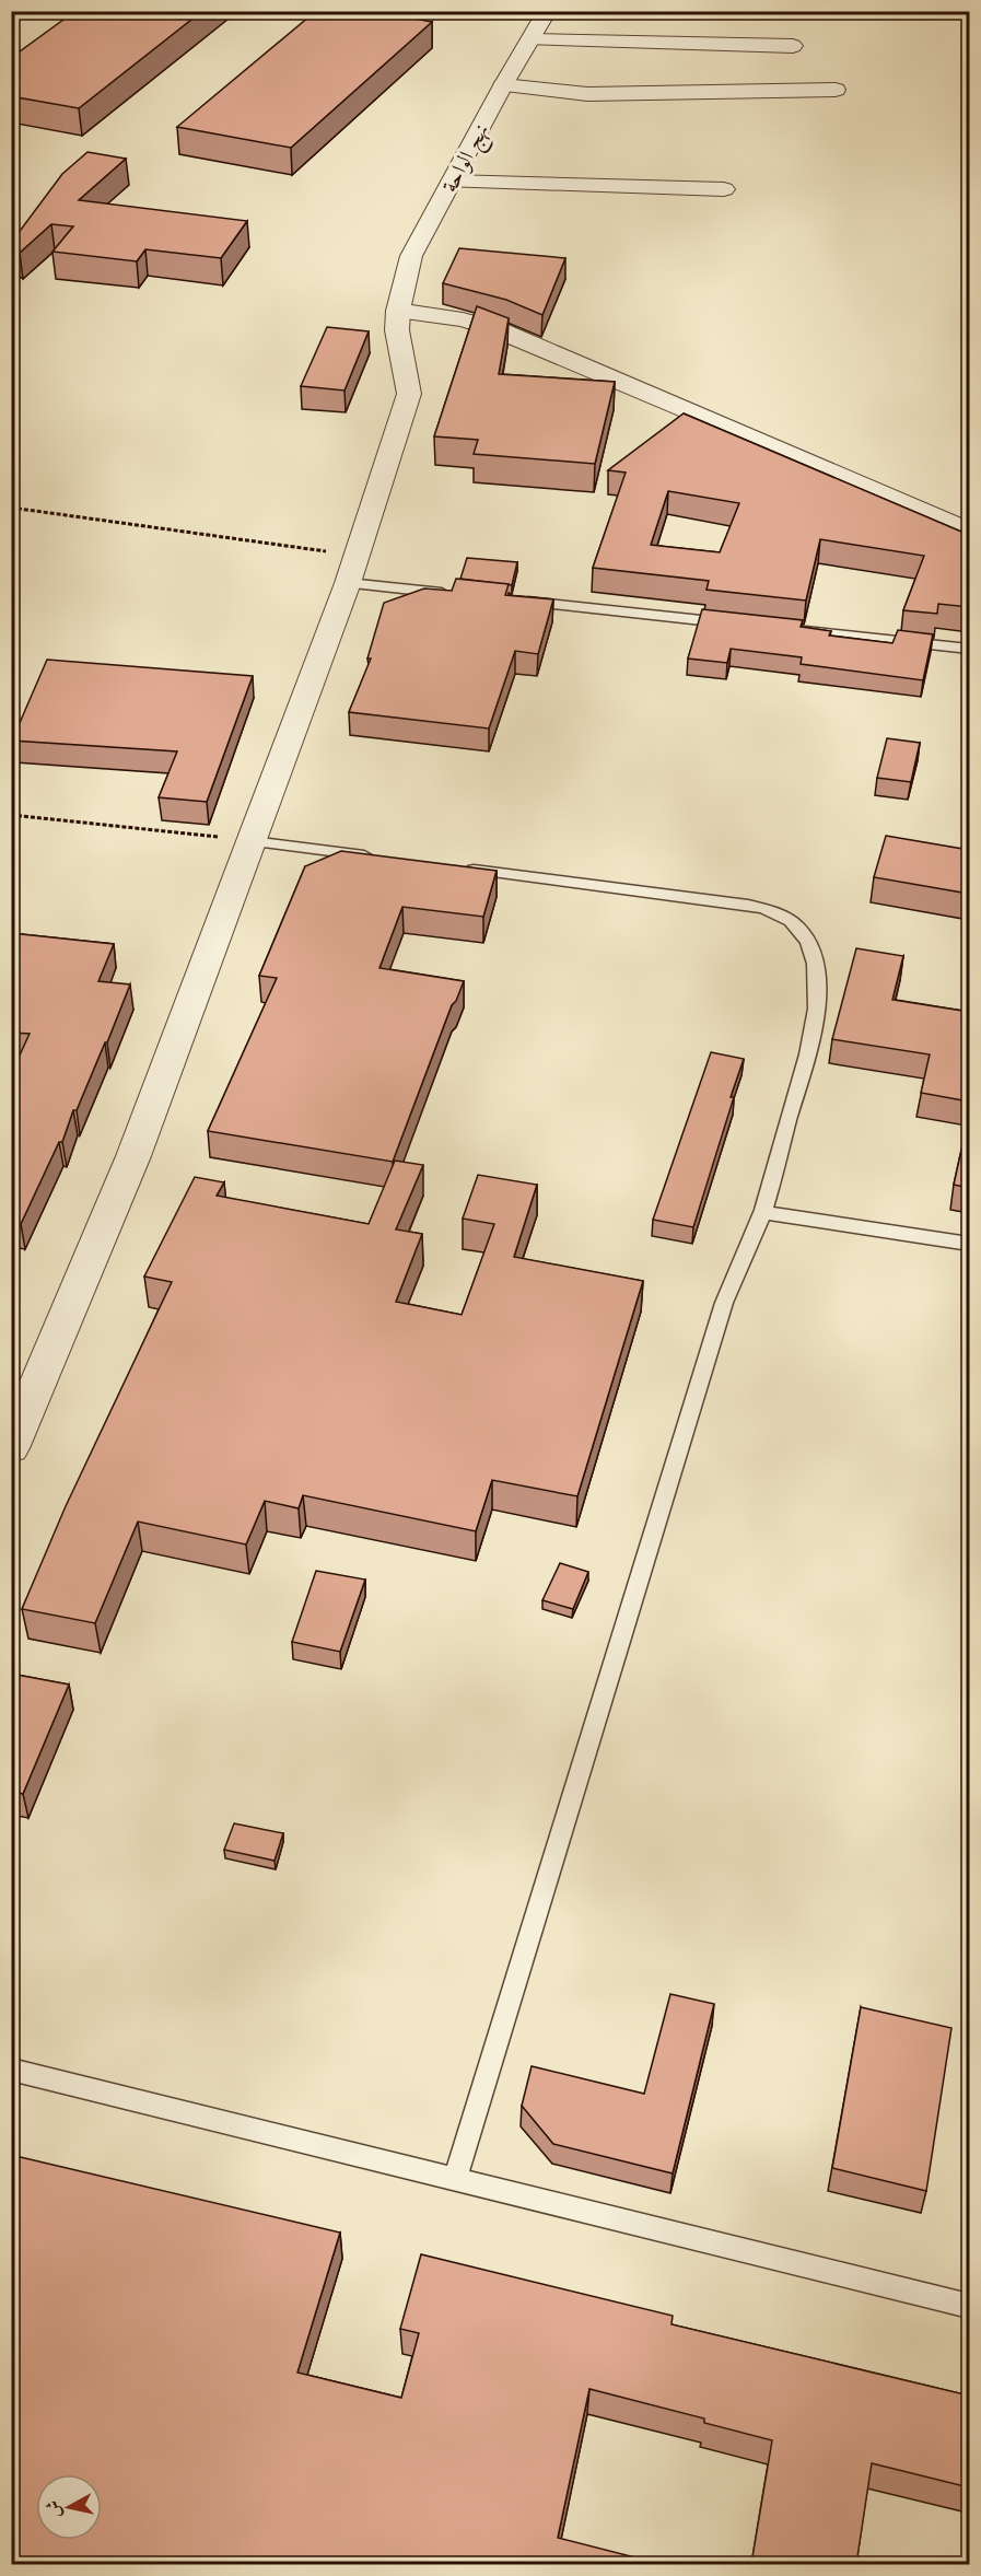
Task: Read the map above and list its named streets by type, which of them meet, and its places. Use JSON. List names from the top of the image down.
{
  "streets": {
    "street": ["نهج الواحة"]
  },
  "north": "left"
}
